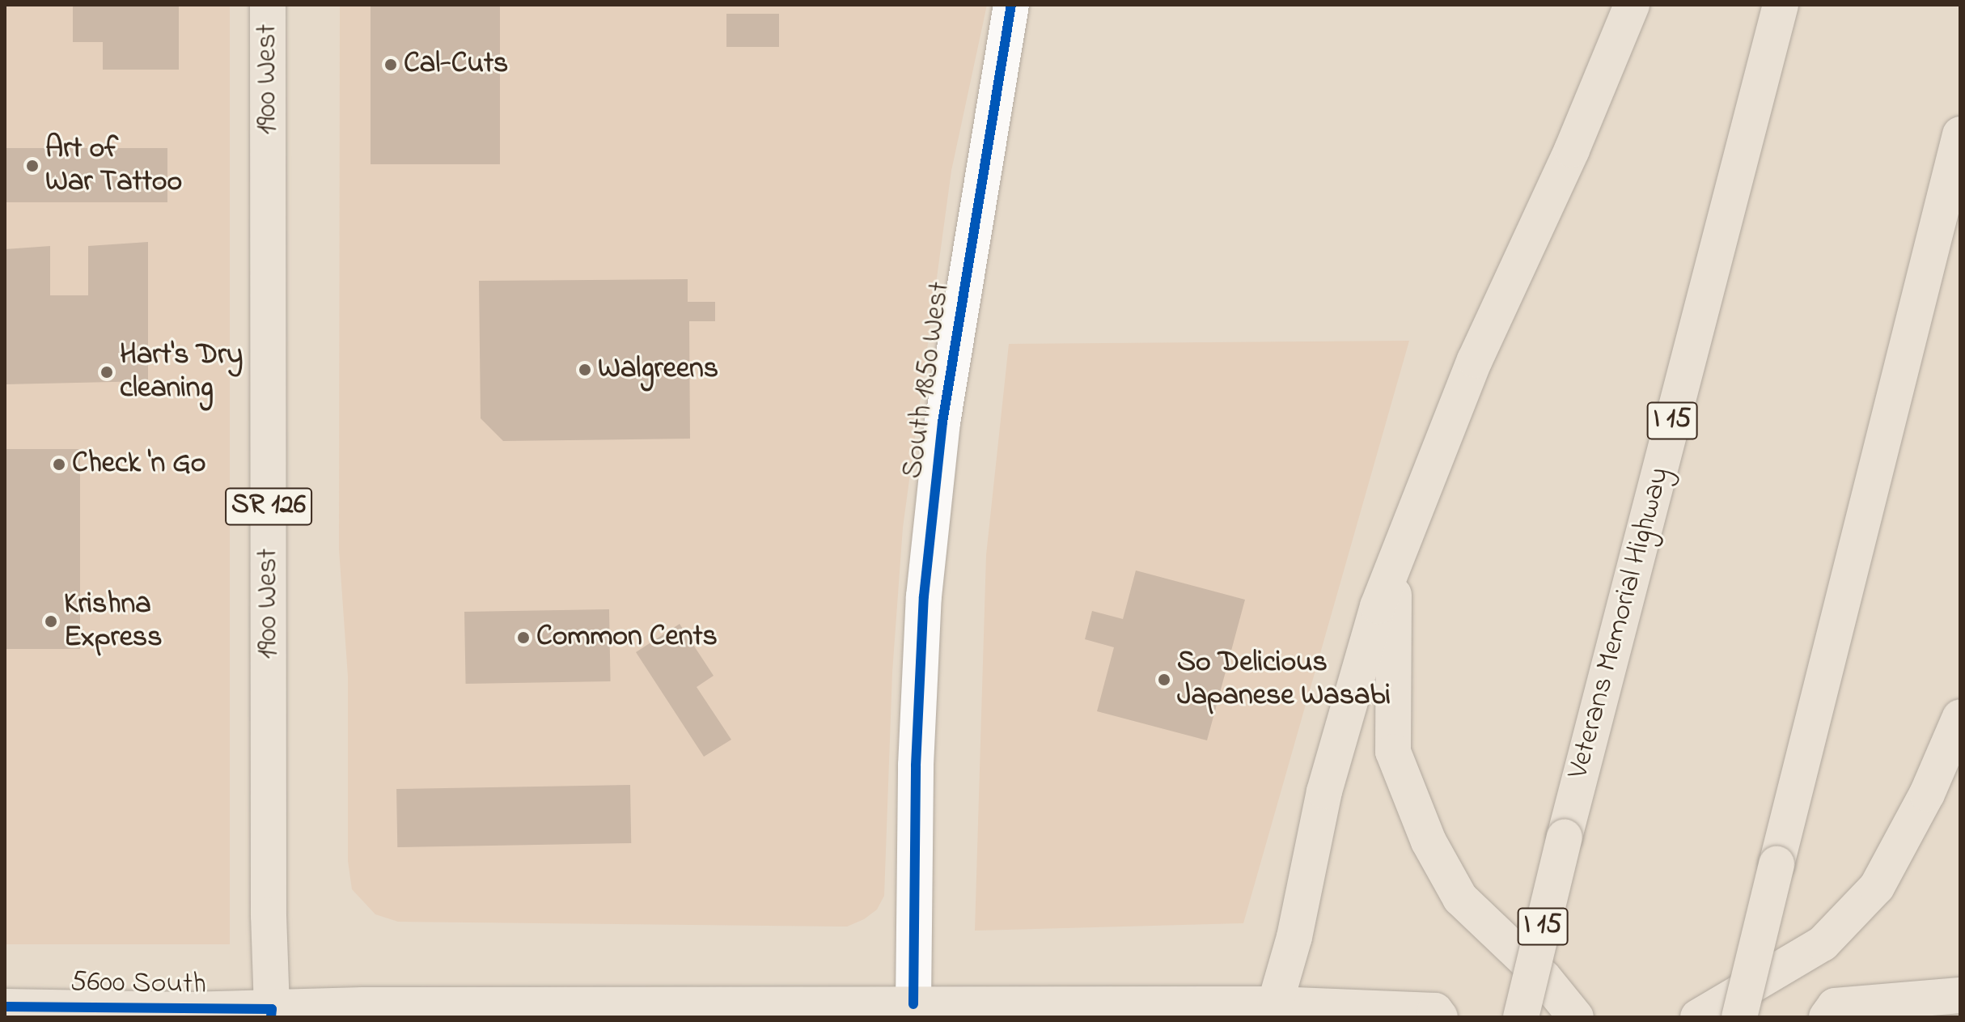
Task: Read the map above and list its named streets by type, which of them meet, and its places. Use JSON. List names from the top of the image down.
{
  "streets": {
    "main road": [
      "1900 West",
      "I 15",
      "SR 126",
      "Veterans Memorial Highway",
      "5600 South"
    ],
    "street": ["South 1850 West"]
  },
  "crossings": [
    ["1900 West", "5600 South"],
    ["South 1850 West", "5600 South"]
  ],
  "places": [
    "Cal-Cuts",
    "Art of War Tattoo",
    "Walgreens",
    "Hart's Dry cleaning",
    "Check 'n Go",
    "Krishna Express",
    "Common Cents",
    "So Delicious Japanese Wasabi"
  ]
}
